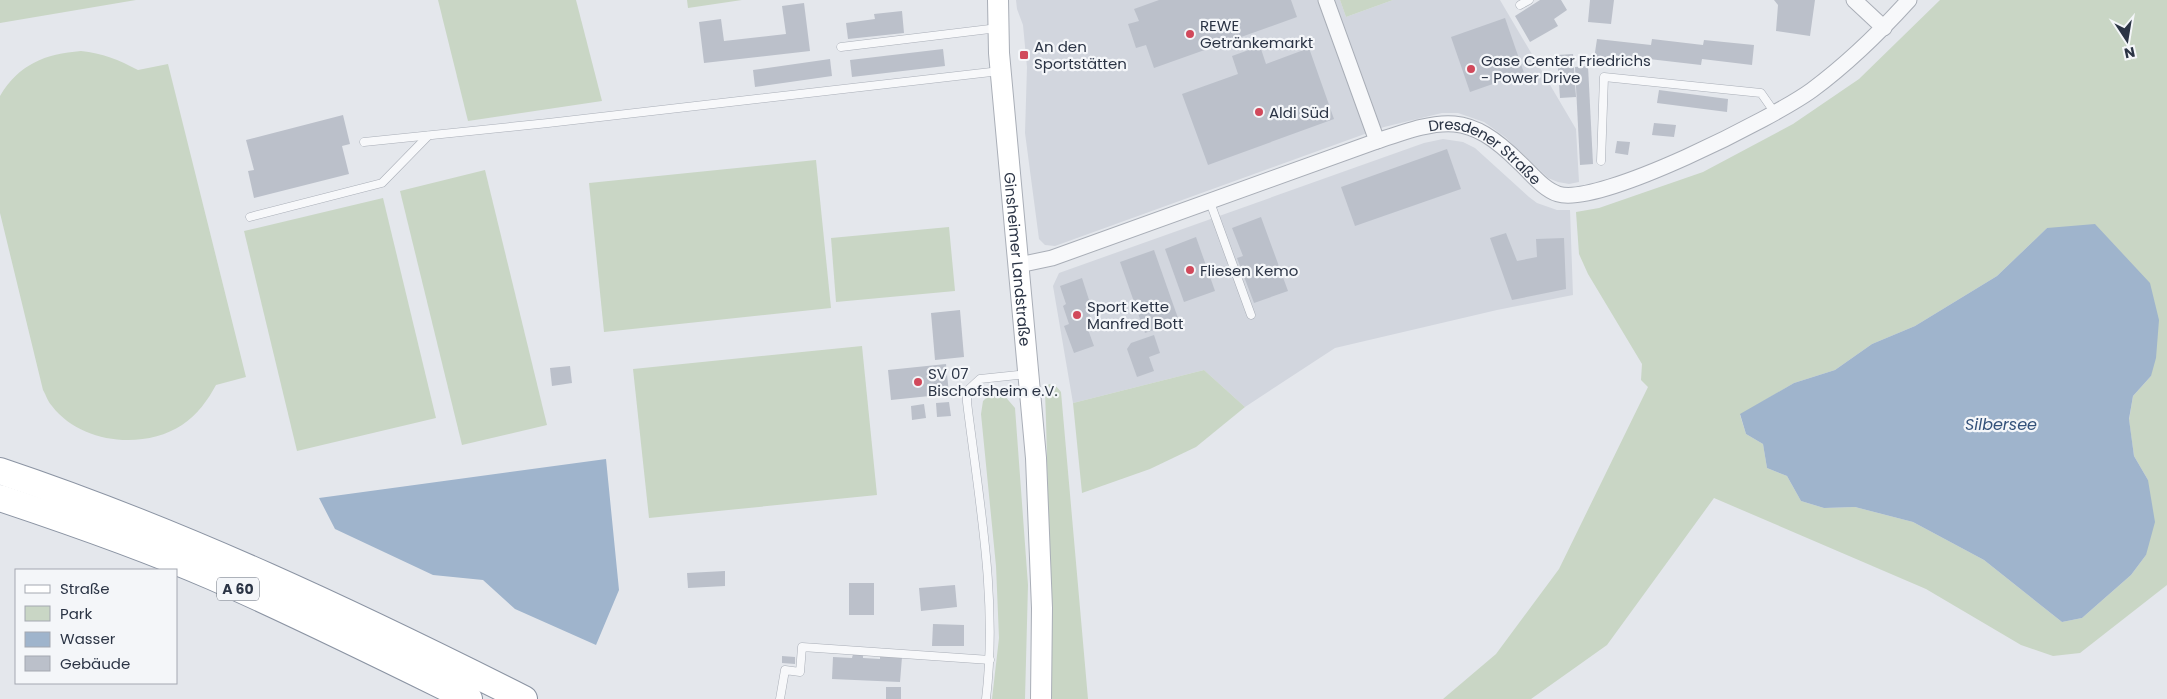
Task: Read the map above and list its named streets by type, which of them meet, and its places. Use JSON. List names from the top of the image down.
{
  "streets": {
    "highway": ["A 60"],
    "main road": ["Ginsheimer Landstraße"],
    "street": ["Dresdener Straße"]
  },
  "crossings": [
    ["Dresdener Straße", "Ginsheimer Landstraße"]
  ],
  "water": ["Silbersee"],
  "places": {
    "other": [
      "REWE Getränkemarkt",
      "Gase Center Friedrichs - Power Drive",
      "Aldi Süd",
      "Fliesen Kemo",
      "Sport Kette Manfred Bott",
      "SV 07 Bischofsheim e.V."
    ],
    "transit": ["An den Sportstätten"]
  },
  "legend": [
    "Straße",
    "Park",
    "Wasser",
    "Gebäude"
  ],
  "north": "bottom"
}
